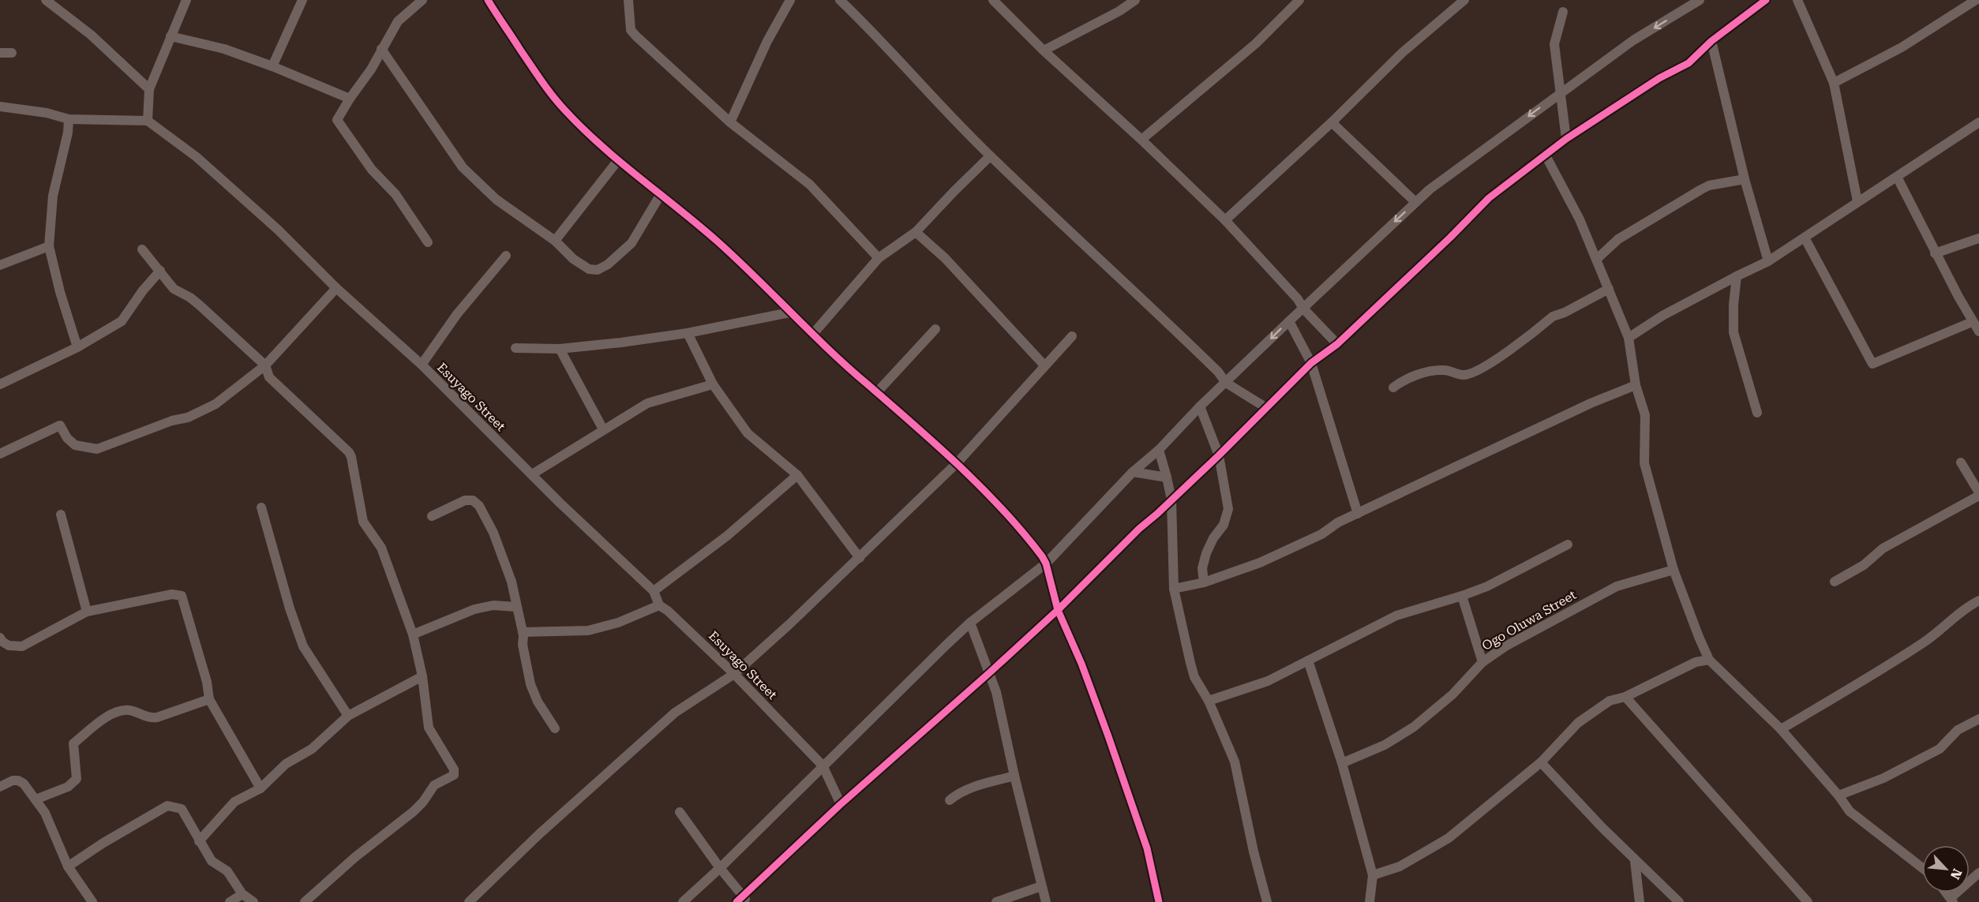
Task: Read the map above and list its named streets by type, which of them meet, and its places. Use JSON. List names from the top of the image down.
{
  "streets": {
    "street": ["Esuyago Street", "Ogo Oluwa Street"]
  },
  "north": "bottom right"
}
